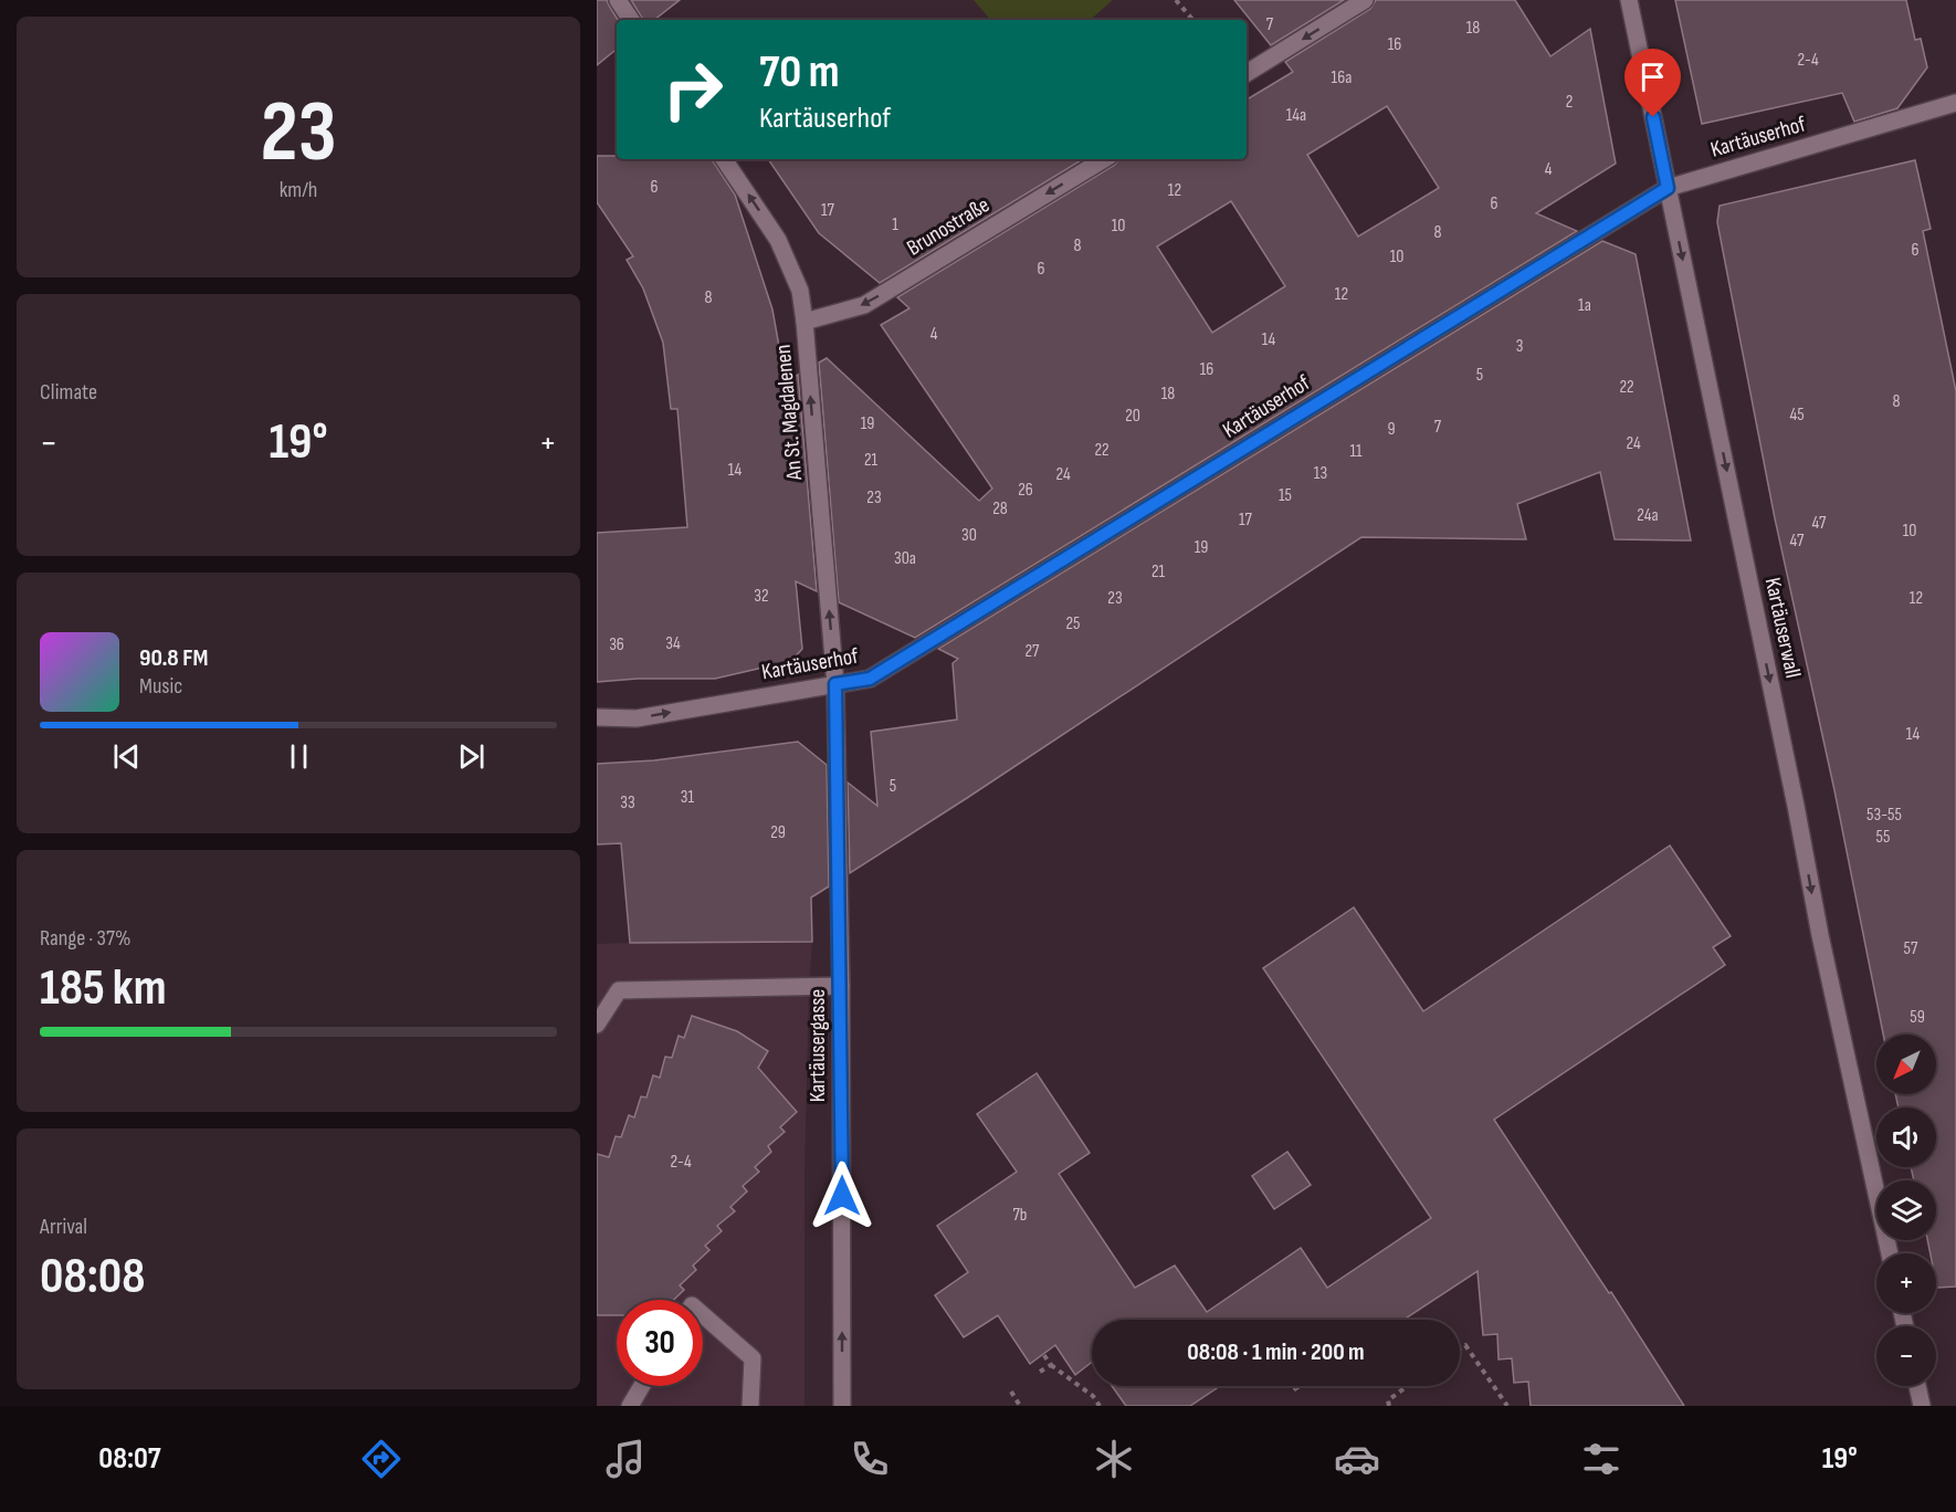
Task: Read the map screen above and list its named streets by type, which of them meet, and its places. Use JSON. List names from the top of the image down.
{
  "streets": {
    "street": [
      "Kartäuserhof",
      "Brunostraße",
      "An St. Magdalenen",
      "Kartäuserwall",
      "Kartäusergasse"
    ]
  },
  "crossings": [
    ["Kartäuserhof", "An St. Magdalenen"],
    ["Kartäuserhof", "Kartäuserwall"],
    ["Kartäuserhof", "Kartäusergasse"],
    ["Brunostraße", "An St. Magdalenen"],
    ["An St. Magdalenen", "Kartäusergasse"]
  ],
  "one_way": [
    "Brunostraße",
    "An St. Magdalenen",
    "Kartäuserwall",
    "Kartäusergasse"
  ],
  "house_numbers": [
    "7",
    "18",
    "16",
    "2-4",
    "16a",
    "2",
    "14a",
    "4",
    "6",
    "12",
    "6",
    "17",
    "1",
    "10",
    "8",
    "8",
    "6",
    "10",
    "6",
    "12",
    "8",
    "1a",
    "4",
    "14",
    "3",
    "16",
    "5",
    "22",
    "18",
    "8",
    "45",
    "20",
    "19",
    "7",
    "9",
    "24",
    "22",
    "11",
    "21",
    "14",
    "13",
    "24",
    "26",
    "15",
    "23",
    "28",
    "24a",
    "17",
    "47",
    "10",
    "30",
    "47",
    "19",
    "30a",
    "21",
    "32",
    "23",
    "12",
    "25",
    "34",
    "36",
    "27",
    "14",
    "5",
    "31",
    "33",
    "53-55",
    "29",
    "55",
    "57",
    "59",
    "2-4",
    "7b"
  ],
  "north": "bottom left",
  "page": {
    "tile": [
      ["23", "km/h"],
      "Climate",
      ["Range · 37%", "185 km"],
      ["Arrival", "08:08"]
    ],
    "turn": ["70 m", "Kartäuserhof"],
    "heat": ["−", "19°", "+"],
    "song": ["90.8 FM", "Music"],
    "map_buttons": ["+", "−"],
    "limit": "30",
    "trip": "08:08 · 1 min · 200 m",
    "tabs": ["08:07", "19°"]
  }
}
